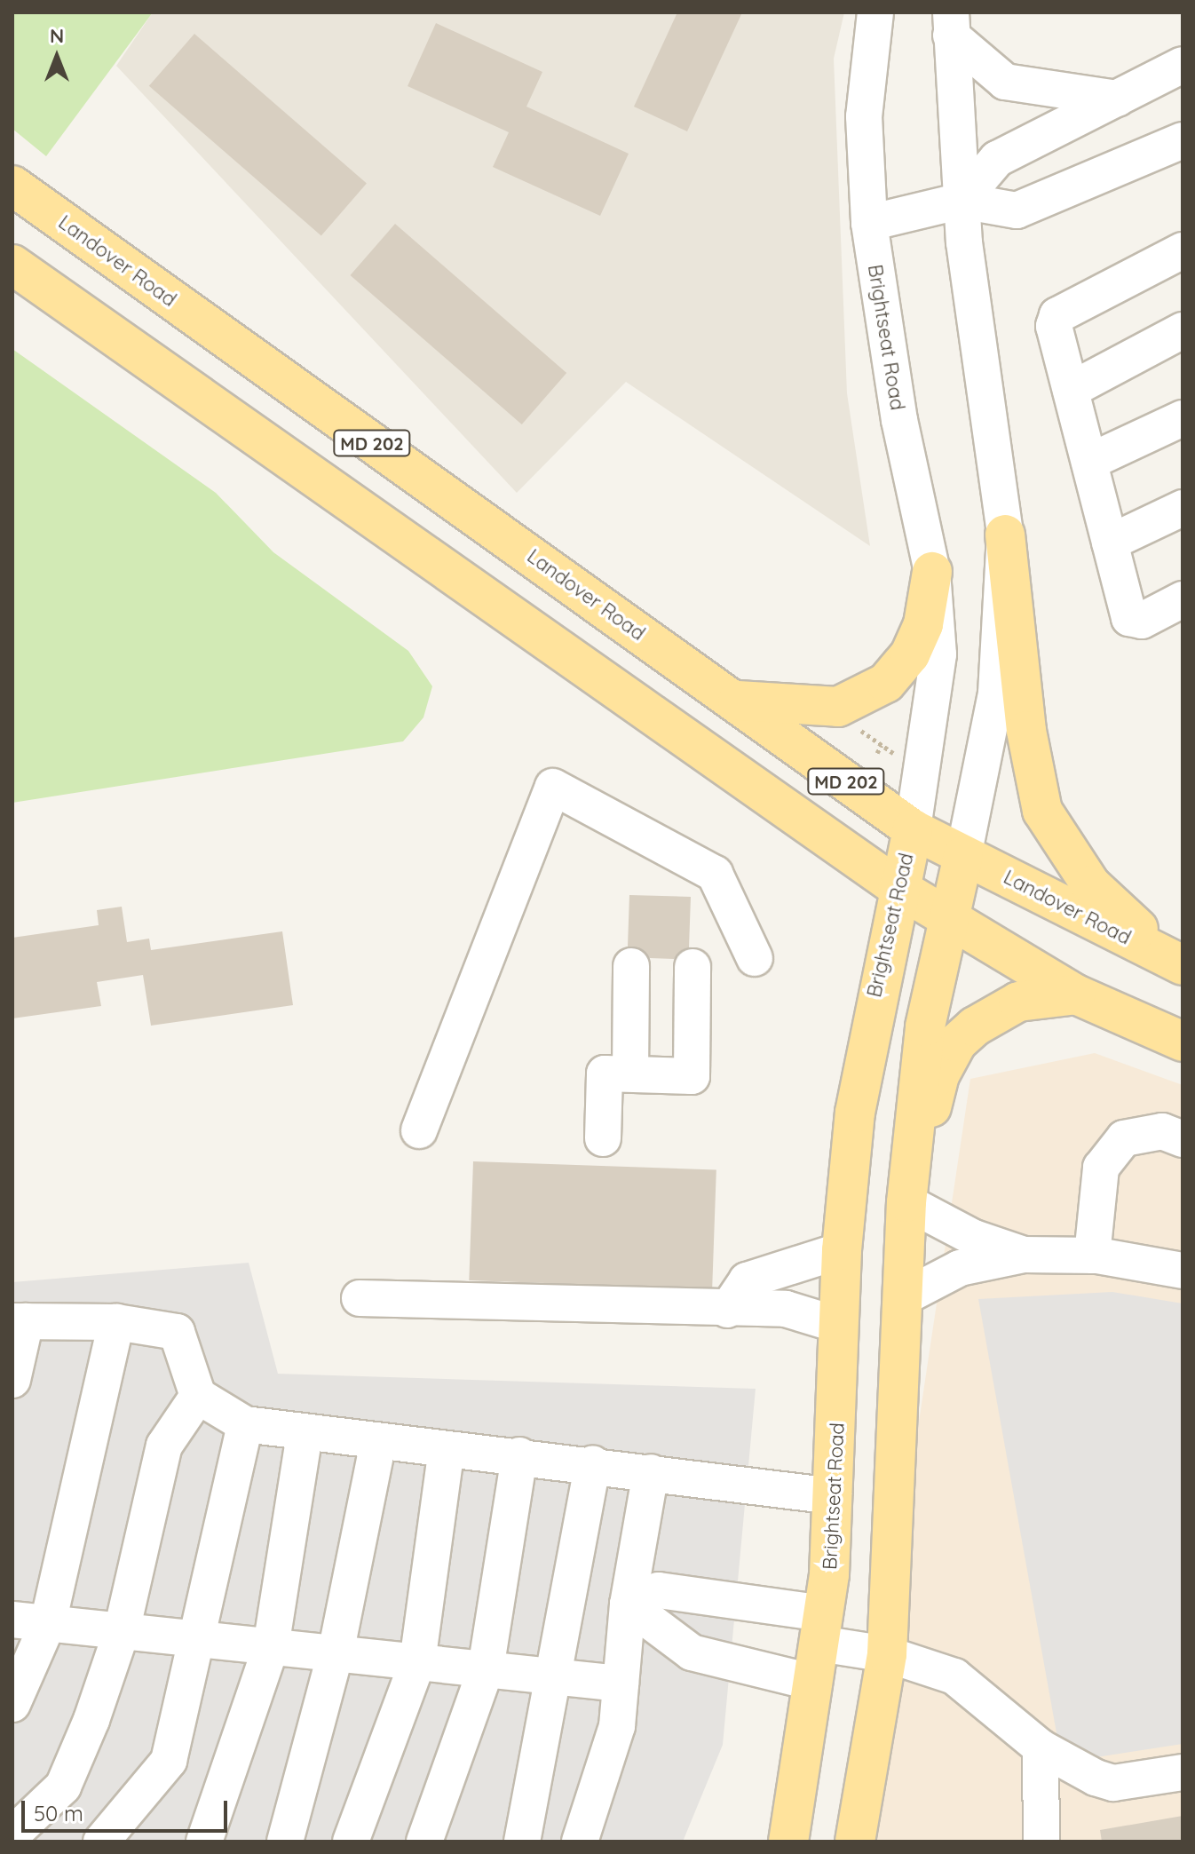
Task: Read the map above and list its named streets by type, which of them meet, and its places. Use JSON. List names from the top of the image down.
{
  "streets": {
    "main road": ["Landover Road", "Brightseat Road", "MD 202"]
  },
  "crossings": [
    ["Landover Road", "Brightseat Road"],
    ["Brightseat Road", "MD 202"]
  ],
  "scale_bar": "50 m",
  "north": "top"
}
